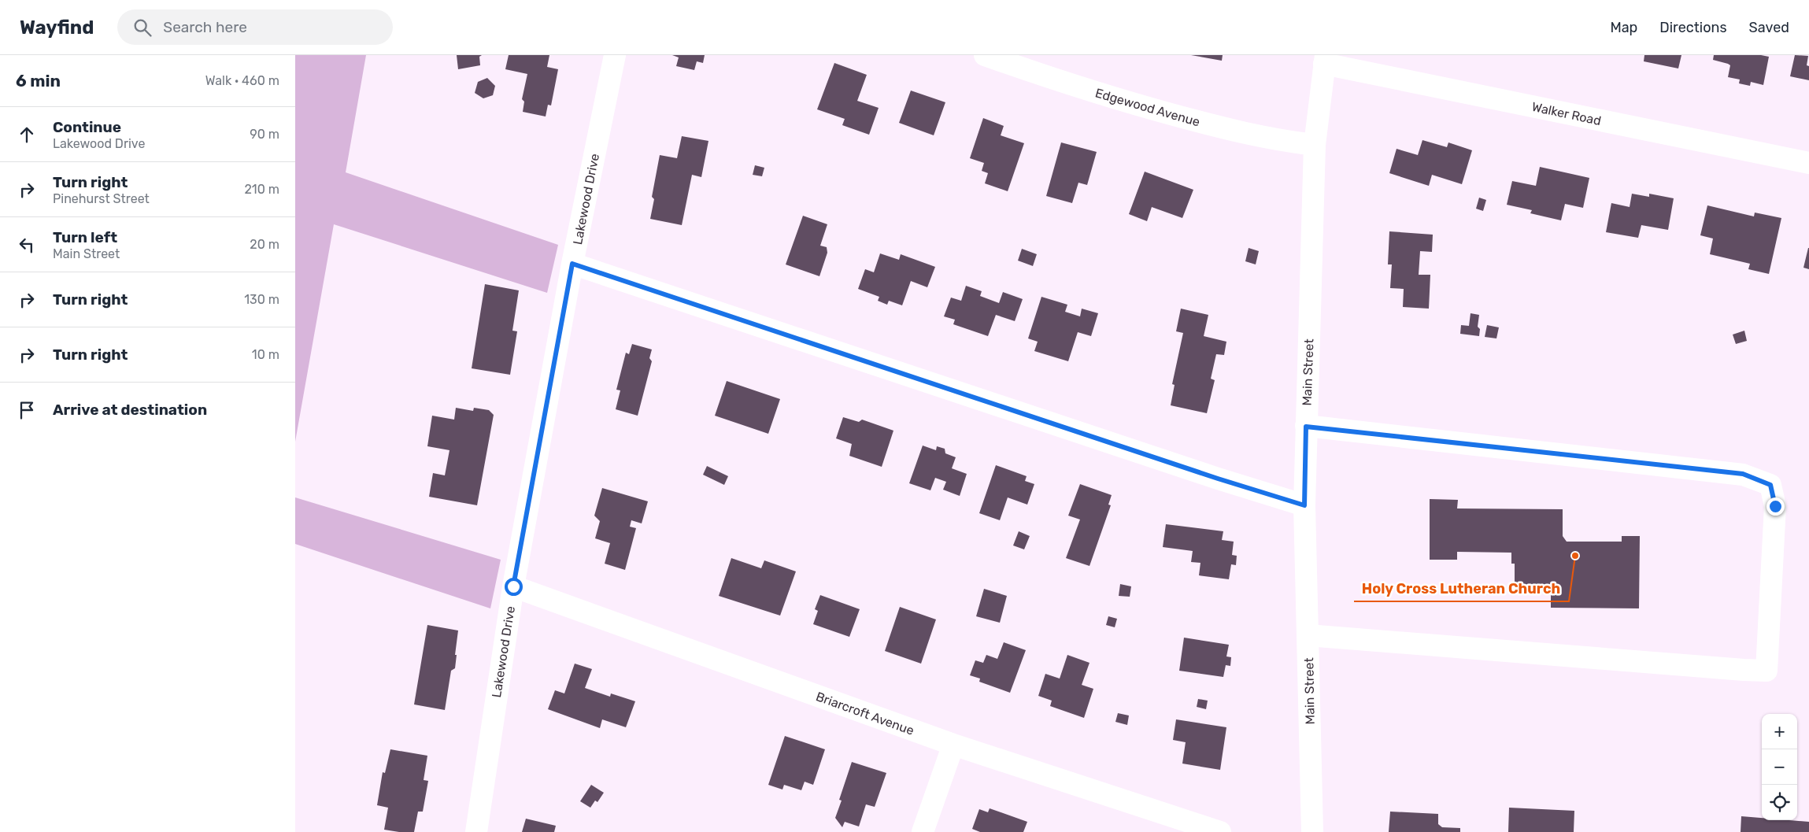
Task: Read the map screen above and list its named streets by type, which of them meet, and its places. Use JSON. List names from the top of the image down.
{
  "streets": {
    "street": [
      "Edgewood Avenue",
      "Walker Road",
      "Lakewood Drive",
      "Main Street",
      "Briarcroft Avenue"
    ]
  },
  "crossings": [
    ["Edgewood Avenue", "Main Street"],
    ["Walker Road", "Main Street"],
    ["Lakewood Drive", "Briarcroft Avenue"]
  ],
  "places": ["Holy Cross Lutheran Church"],
  "page": {
    "header": "Wayfind",
    "search": "Search here",
    "nav": ["Map", "Directions", "Saved"],
    "heading": ["6 min", "Walk · 460 m"],
    "list": [
      ["Continue", "Lakewood Drive", "90 m"],
      ["Turn right", "Pinehurst Street", "210 m"],
      ["Turn left", "Main Street", "20 m"],
      ["Turn right", "130 m"],
      ["Turn right", "10 m"],
      "Arrive at destination"
    ],
    "map_buttons": ["+", "−"]
  }
}
